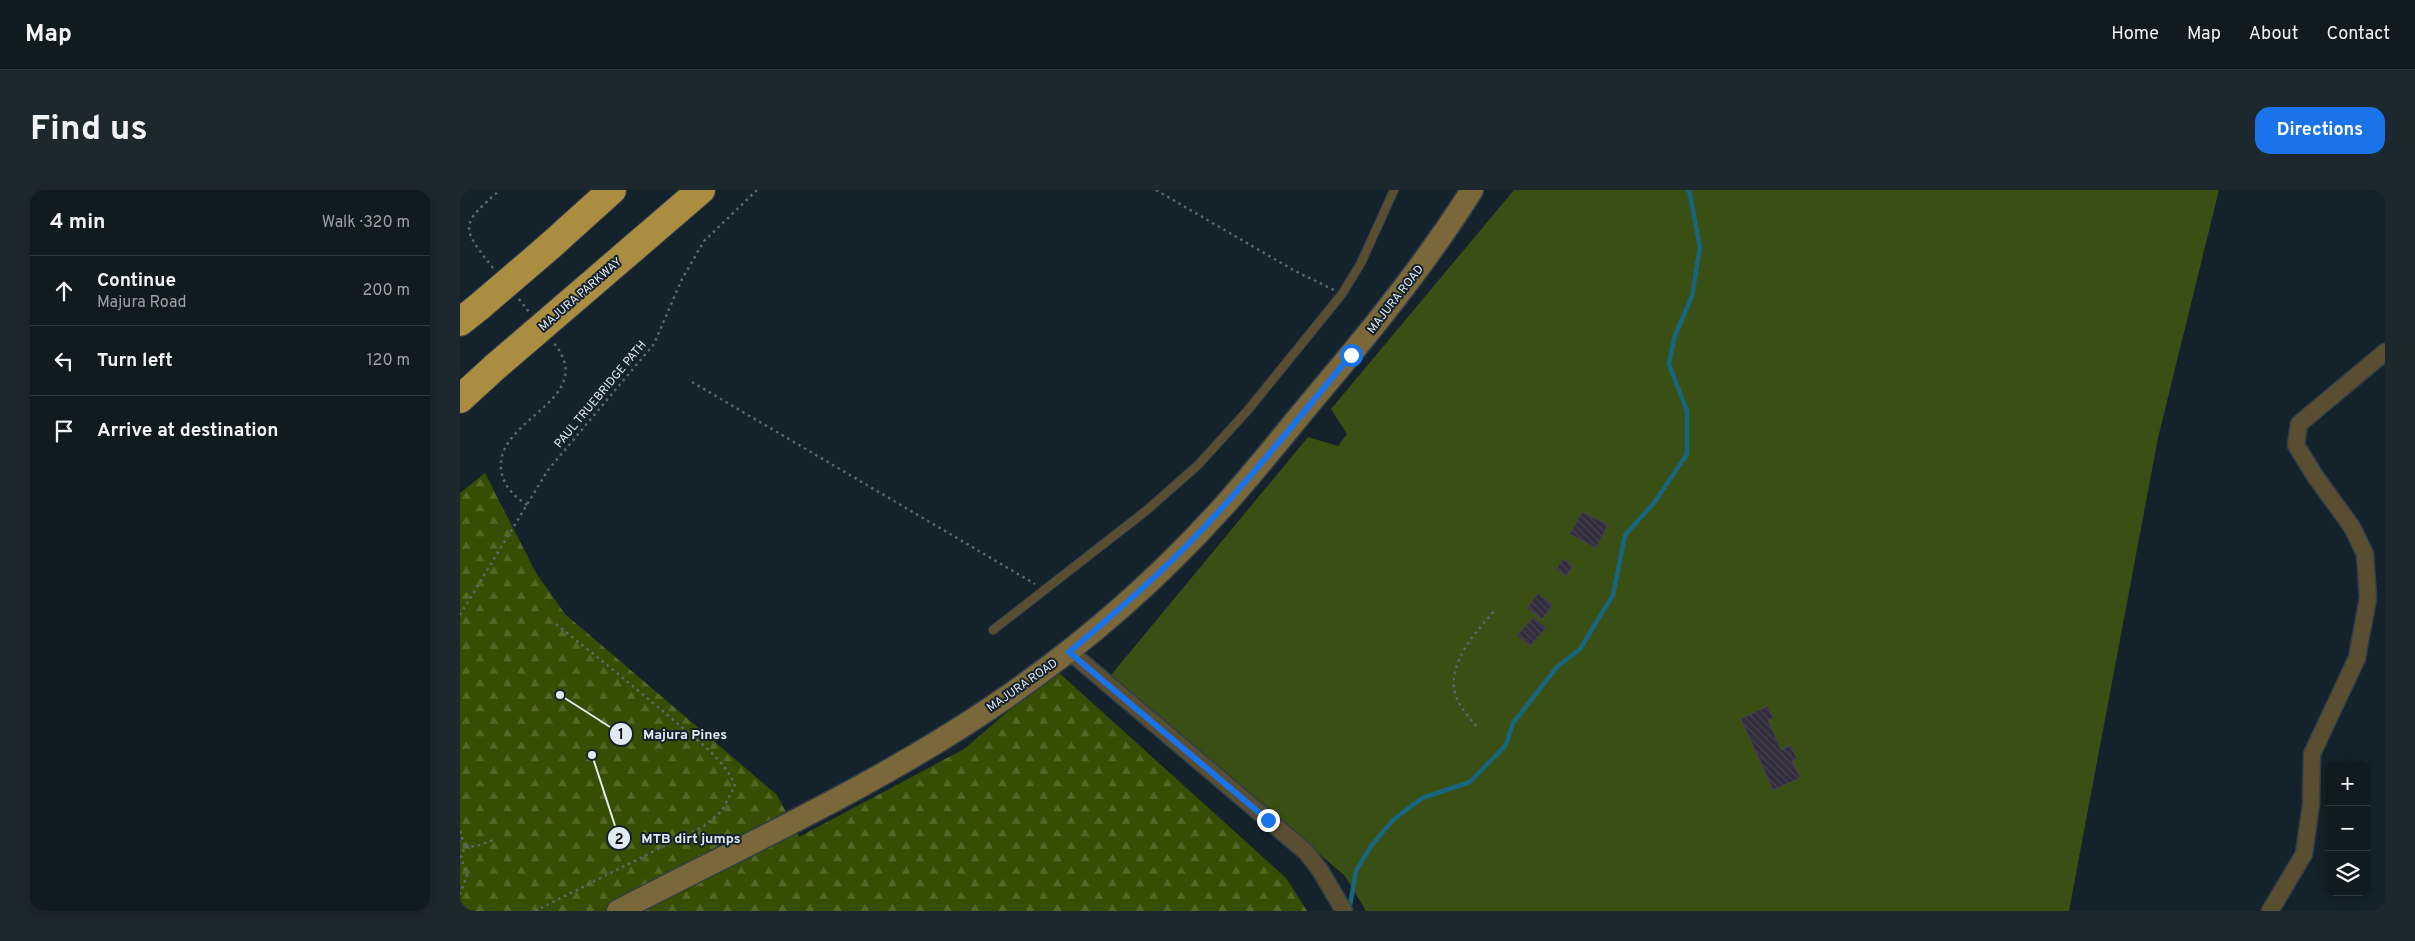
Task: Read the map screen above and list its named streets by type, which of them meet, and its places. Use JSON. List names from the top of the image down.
{
  "streets": {
    "highway": ["MAJURA PARKWAY"],
    "street": ["MAJURA ROAD"],
    "path": ["PAUL TRUEBRIDGE PATH"]
  },
  "places": ["Majura Pines", "MTB dirt jumps"],
  "page": {
    "header": "Map",
    "nav": [
      "Home",
      "Map",
      "About",
      "Contact"
    ],
    "buttons": "Directions",
    "title": "Find us",
    "heading": ["4 min", "Walk · 320 m"],
    "list": [
      ["Continue", "Majura Road", "200 m"],
      ["Turn left", "120 m"],
      "Arrive at destination"
    ],
    "map_buttons": ["+", "−"]
  }
}
